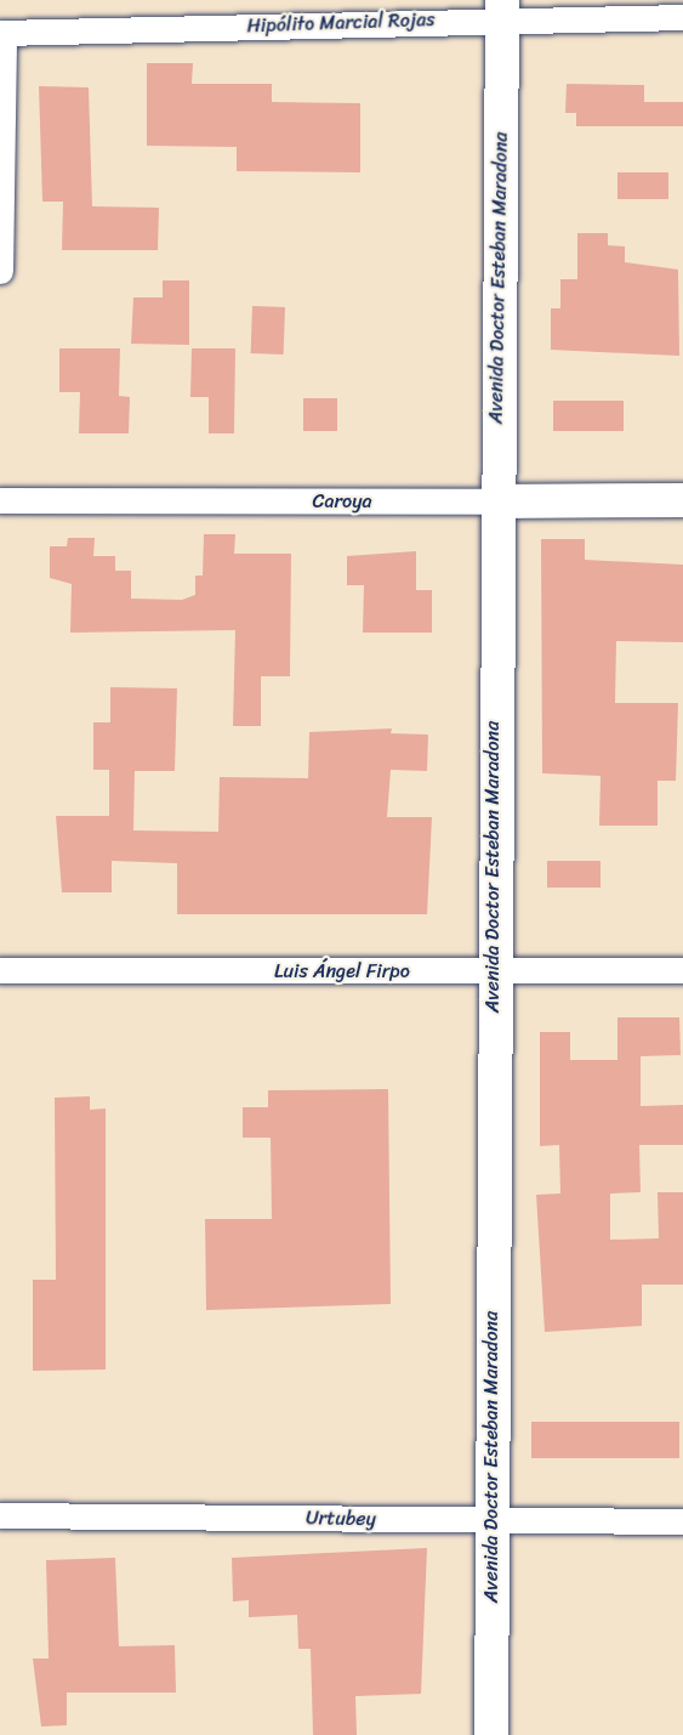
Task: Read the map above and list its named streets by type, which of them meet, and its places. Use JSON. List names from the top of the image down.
{
  "streets": {
    "main road": ["Avenida Doctor Esteban Maradona", "Caroya"],
    "street": ["Hipólito Marcial Rojas", "Luis Ángel Firpo", "Urtubey"]
  },
  "crossings": [
    ["Hipólito Marcial Rojas", "Avenida Doctor Esteban Maradona"],
    ["Avenida Doctor Esteban Maradona", "Caroya"],
    ["Avenida Doctor Esteban Maradona", "Luis Ángel Firpo"],
    ["Avenida Doctor Esteban Maradona", "Urtubey"]
  ]
}
